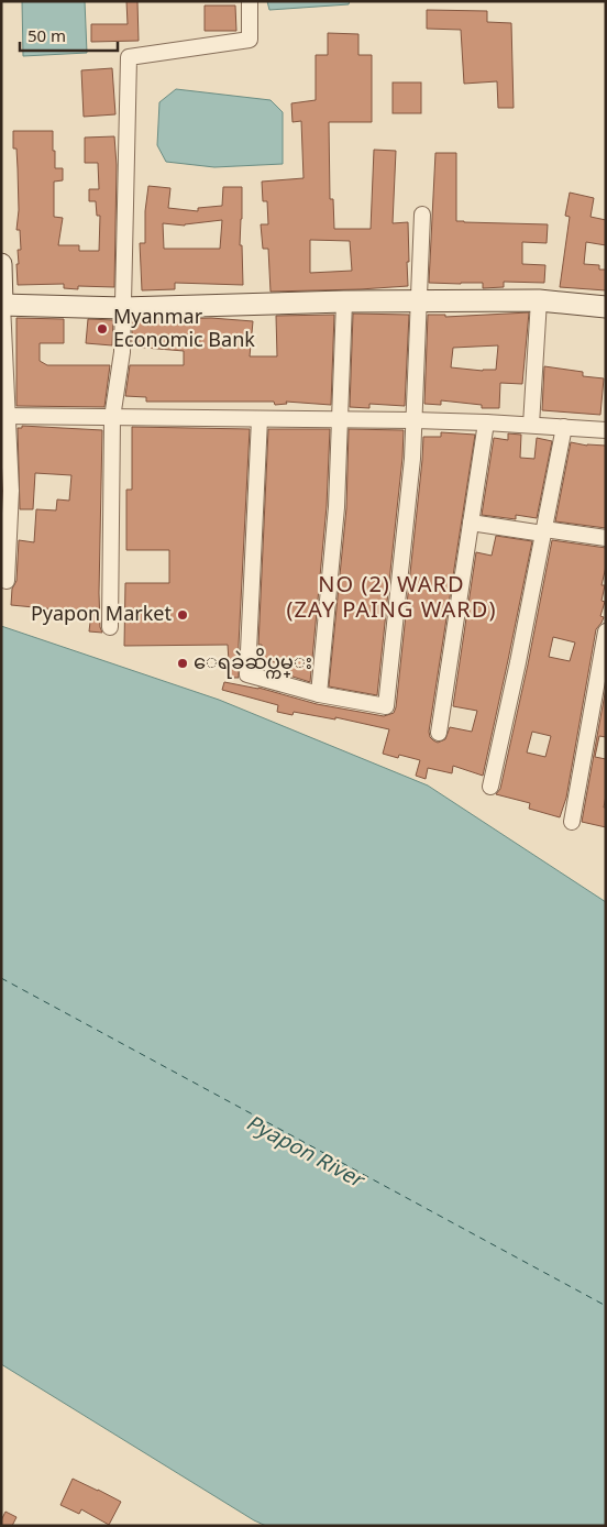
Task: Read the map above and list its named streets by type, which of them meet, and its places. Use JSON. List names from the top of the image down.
{
  "districts": ["NO (2) WARD (ZAY PAING WARD)"],
  "water": ["Pyapon River"],
  "places": ["Myanmar Economic Bank", "Pyapon Market", "ေရခဲဆိပ္ကမ္း"],
  "scale_bar": "50 m"
}
